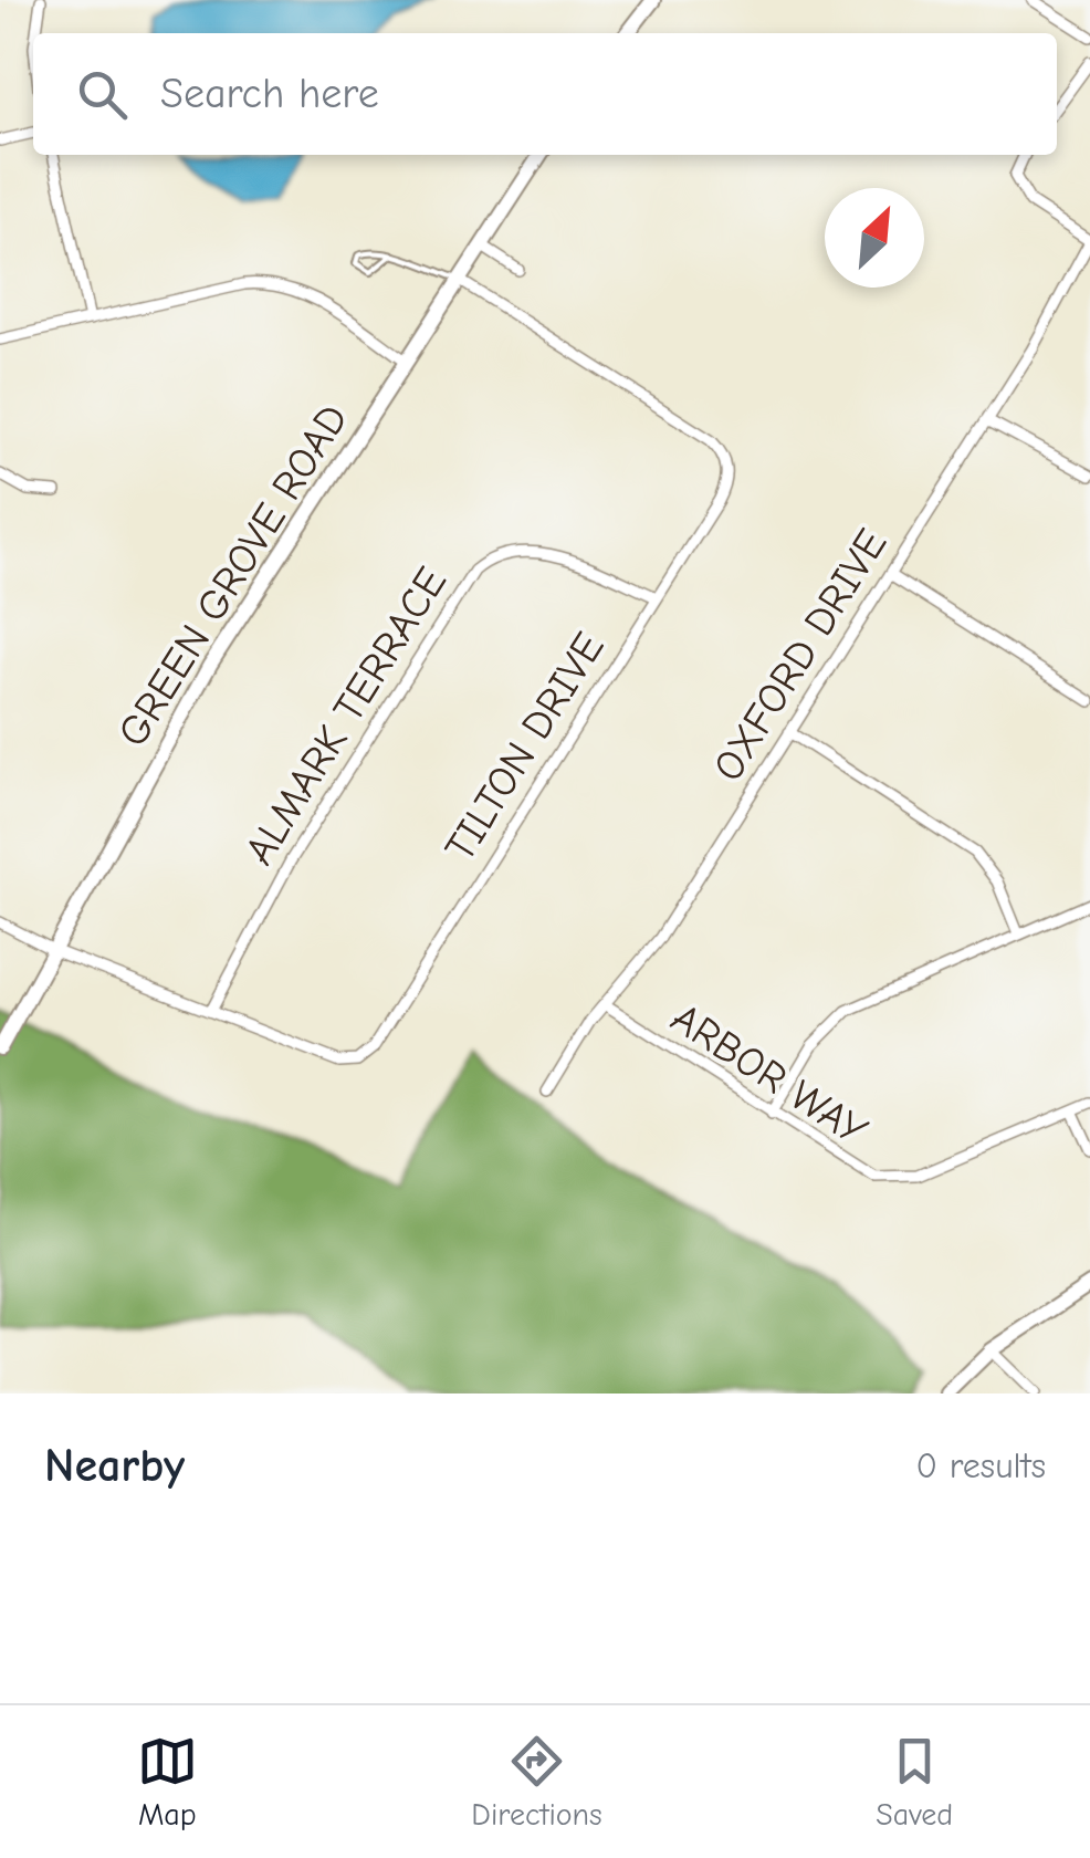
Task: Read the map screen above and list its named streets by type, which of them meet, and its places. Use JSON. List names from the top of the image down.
{
  "streets": {
    "street": [
      "GREEN GROVE ROAD",
      "OXFORD DRIVE",
      "ALMARK TERRACE",
      "TILTON DRIVE",
      "ARBOR WAY"
    ]
  },
  "crossings": [
    ["GREEN GROVE ROAD", "TILTON DRIVE"],
    ["OXFORD DRIVE", "ARBOR WAY"],
    ["ALMARK TERRACE", "TILTON DRIVE"]
  ],
  "north": "top right",
  "page": {
    "search": "Search here",
    "heading": ["Nearby", "0 results"],
    "nav": ["Map", "Directions", "Saved"]
  }
}
